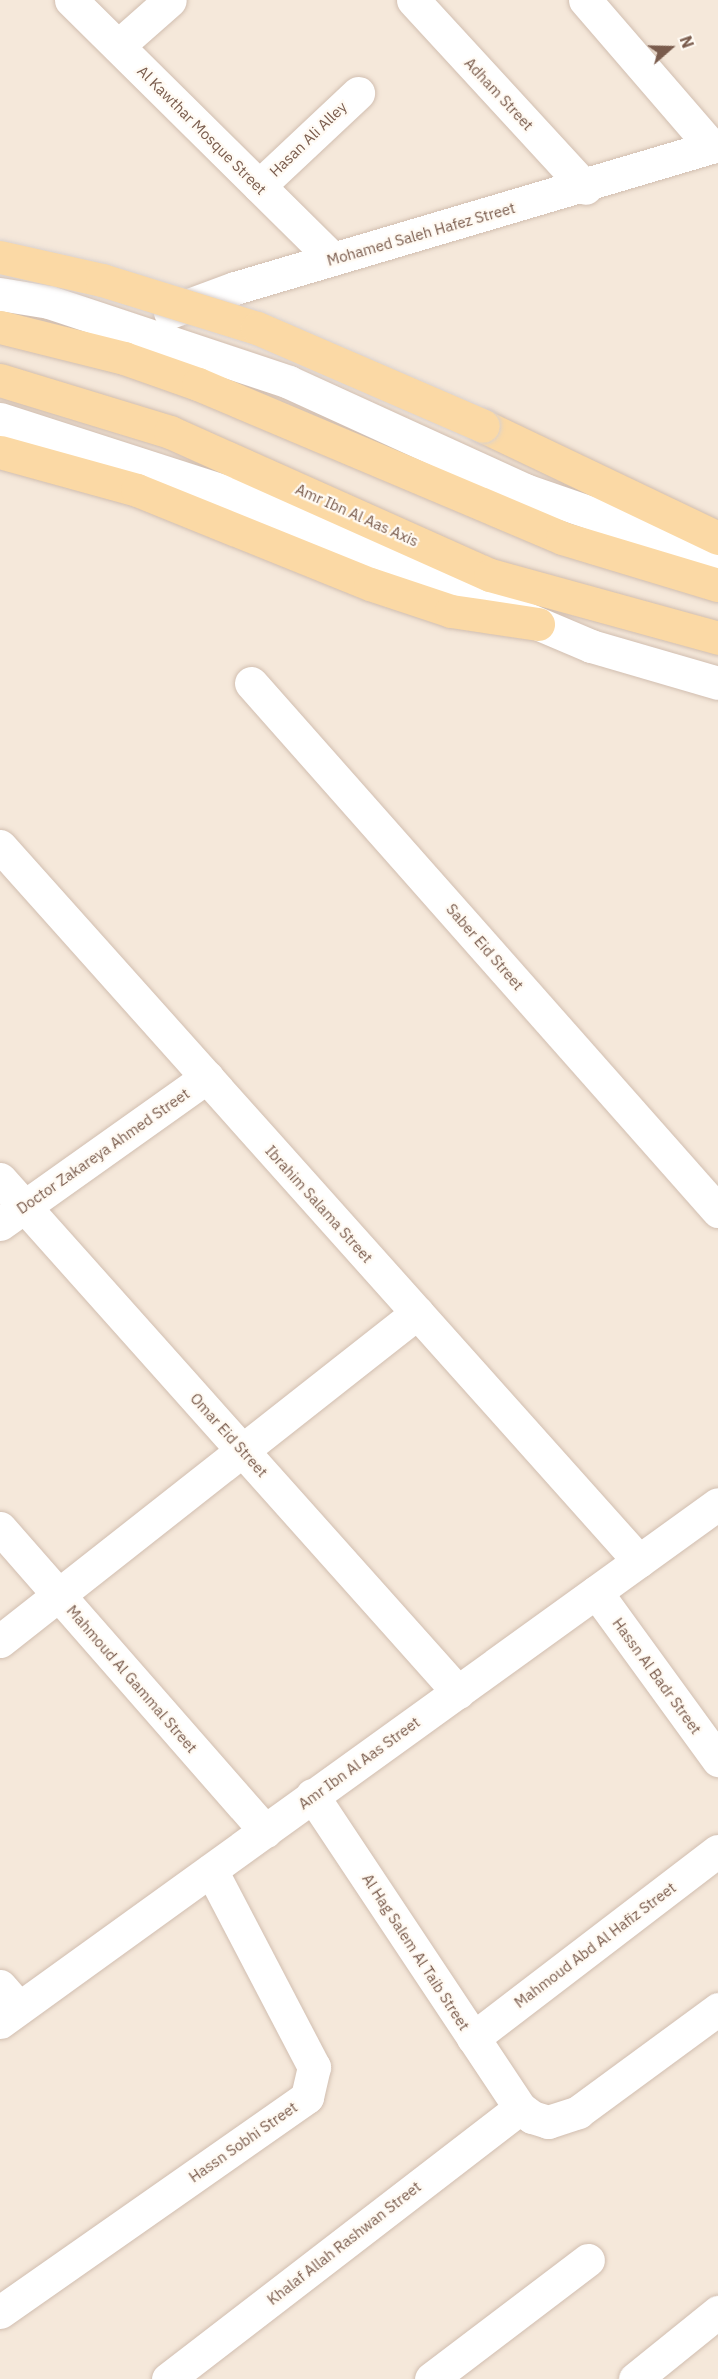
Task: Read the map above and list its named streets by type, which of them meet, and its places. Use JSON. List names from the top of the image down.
{
  "streets": {
    "main road": ["Amr Ibn Al Aas Axis"],
    "street": [
      "Adham Street",
      "Al Kawthar Mosque Street",
      "Hasan Ali Alley",
      "Mohamed Saleh Hafez Street",
      "Saber Eid Street",
      "Doctor Zakareya Ahmed Street",
      "Ibrahim Salama Street",
      "Omar Eid Street",
      "Hassn Al Badr Street",
      "Mahmoud Al Gammal Street",
      "Amr Ibn Al Aas Street",
      "Mahmoud Abd Al Hafiz Street",
      "Al Hag Salem Al Taib Street",
      "Hassn Sobhi Street",
      "Khalaf Allah Rashwan Street"
    ]
  },
  "crossings": [
    ["Adham Street", "Mohamed Saleh Hafez Street"],
    ["Al Kawthar Mosque Street", "Hasan Ali Alley"],
    ["Al Kawthar Mosque Street", "Mohamed Saleh Hafez Street"],
    ["Doctor Zakareya Ahmed Street", "Ibrahim Salama Street"],
    ["Doctor Zakareya Ahmed Street", "Omar Eid Street"],
    ["Ibrahim Salama Street", "Amr Ibn Al Aas Street"],
    ["Omar Eid Street", "Amr Ibn Al Aas Street"],
    ["Hassn Al Badr Street", "Amr Ibn Al Aas Street"],
    ["Mahmoud Al Gammal Street", "Amr Ibn Al Aas Street"],
    ["Amr Ibn Al Aas Street", "Al Hag Salem Al Taib Street"],
    ["Amr Ibn Al Aas Street", "Hassn Sobhi Street"],
    ["Mahmoud Abd Al Hafiz Street", "Al Hag Salem Al Taib Street"],
    ["Al Hag Salem Al Taib Street", "Khalaf Allah Rashwan Street"]
  ],
  "north": "right"
}
